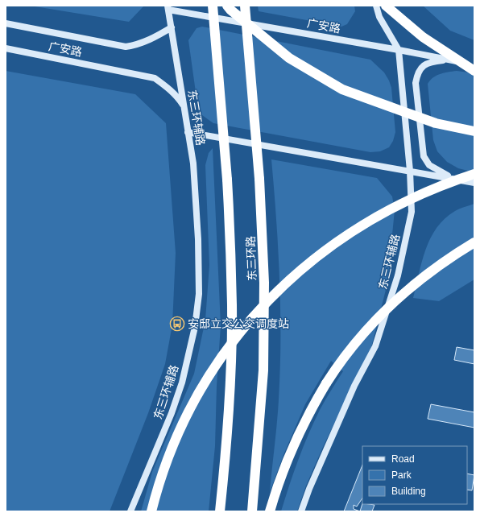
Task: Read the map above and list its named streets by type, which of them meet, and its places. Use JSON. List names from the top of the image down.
{
  "streets": {
    "highway": ["东三环路"],
    "main road": ["广安路", "东三环辅路"]
  },
  "crossings": [
    ["广安路", "东三环辅路"]
  ],
  "places": {
    "bus stop": ["安邸立交公交调度站"]
  },
  "legend": ["Road", "Park", "Building"]
}
